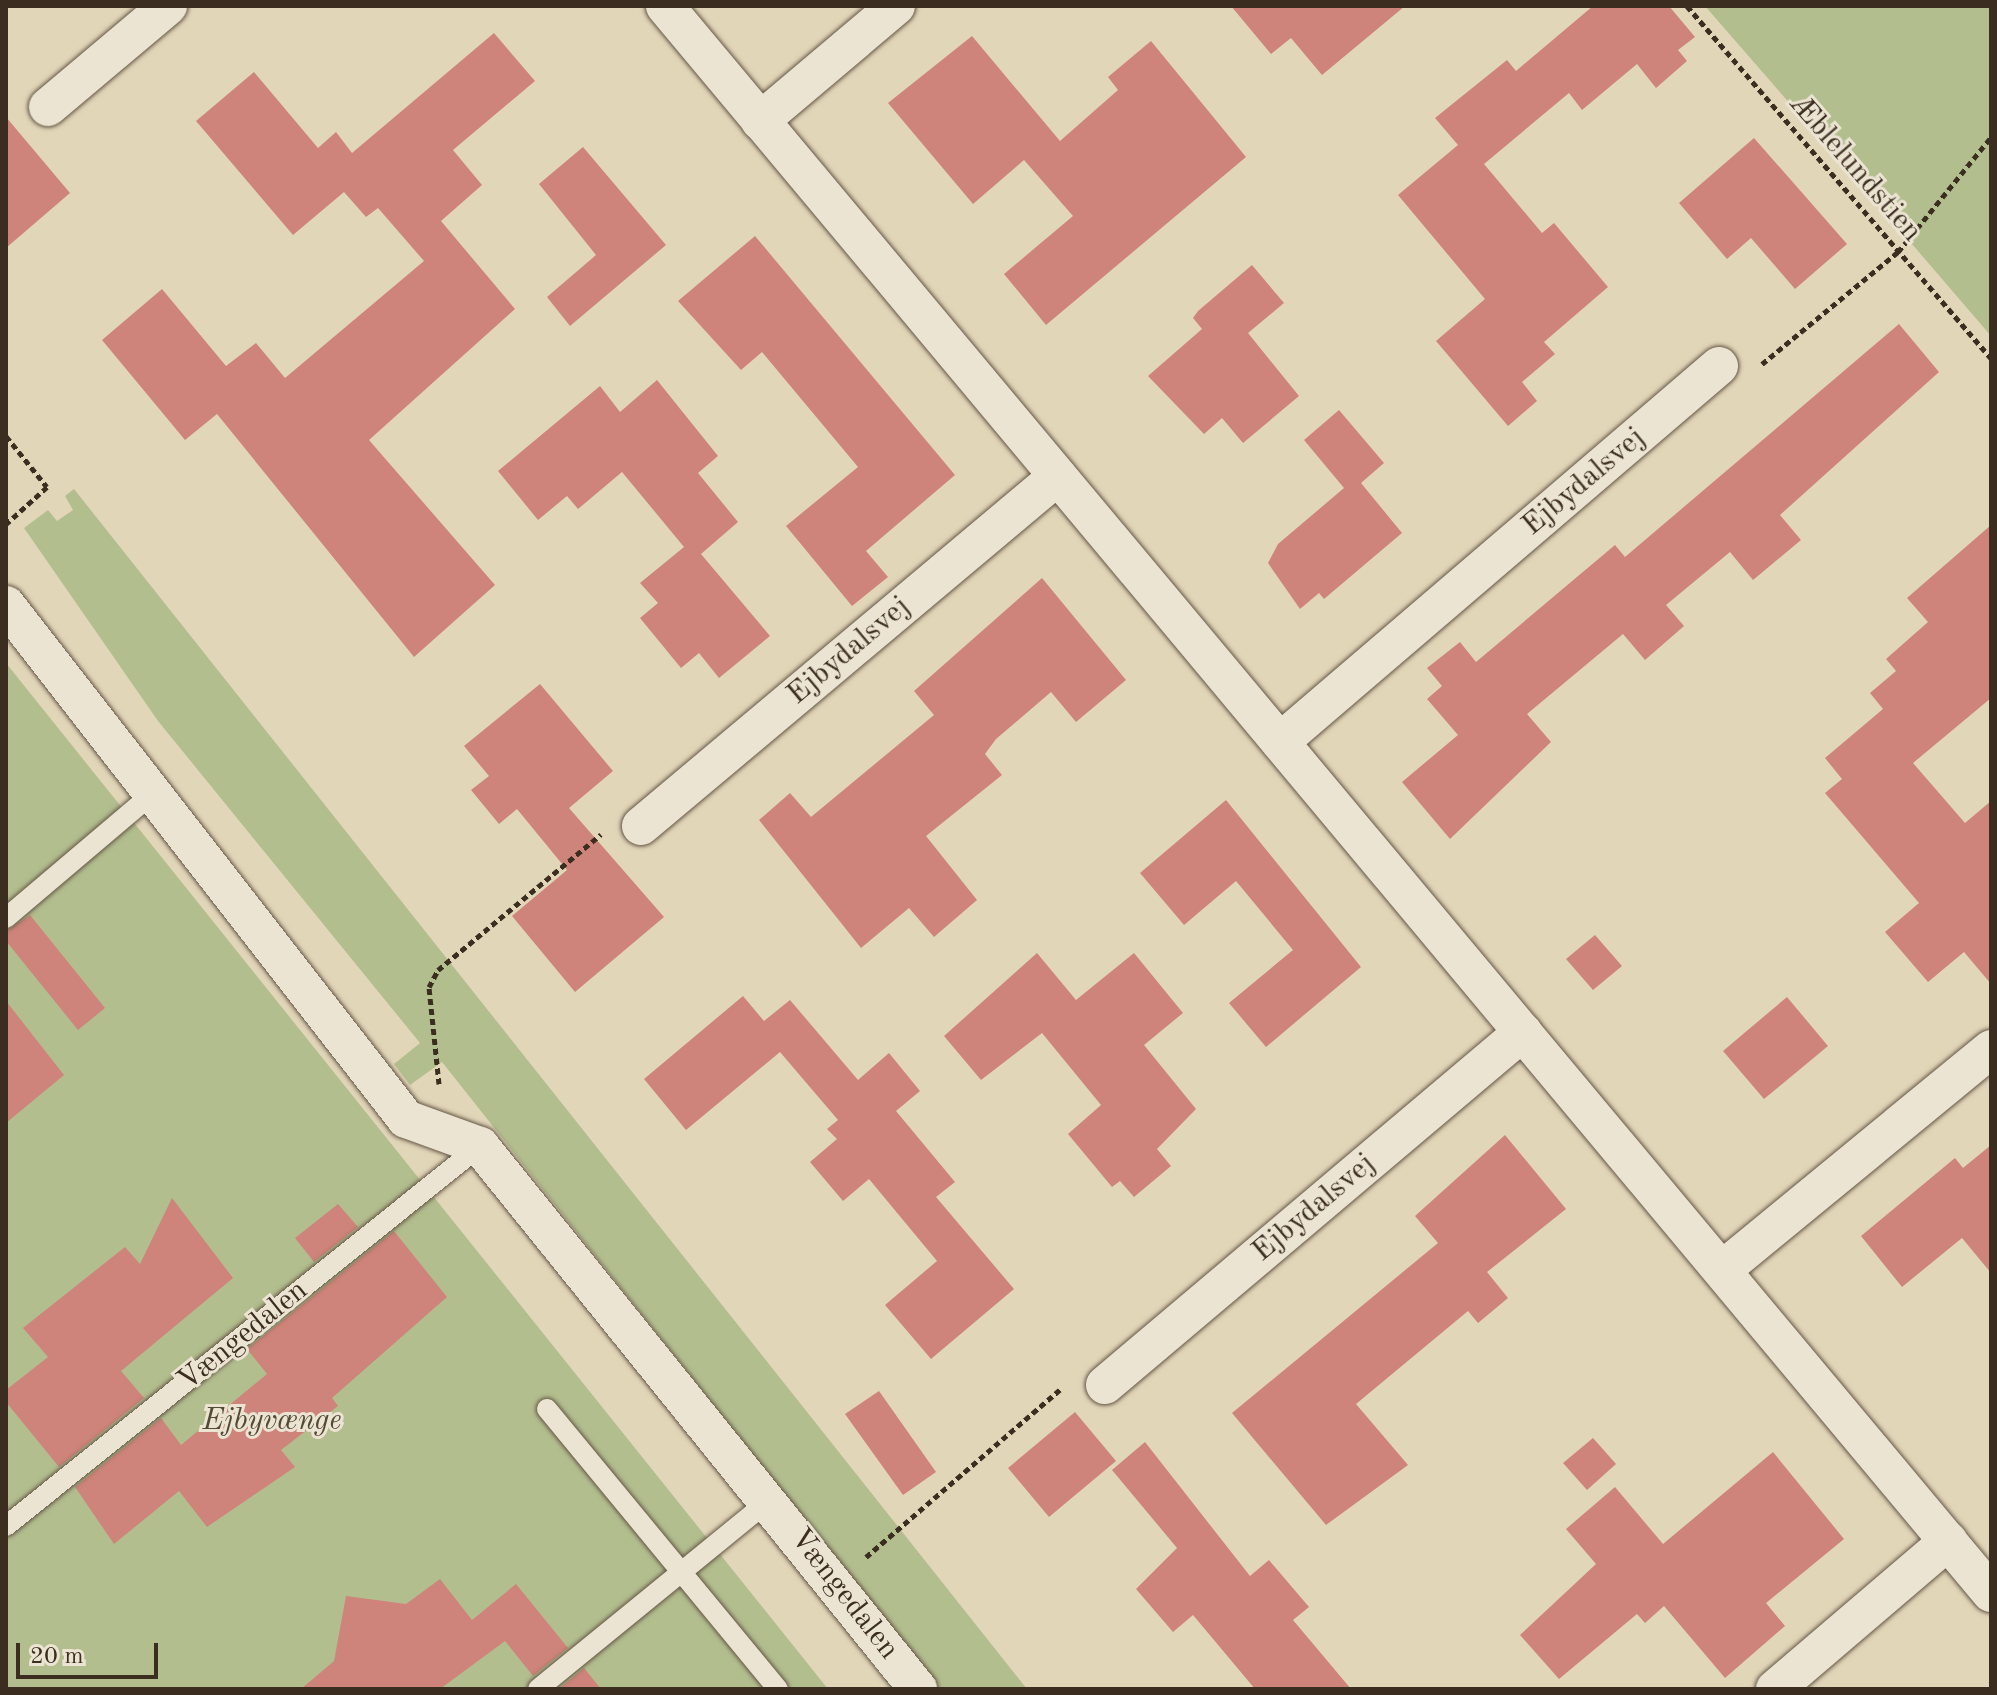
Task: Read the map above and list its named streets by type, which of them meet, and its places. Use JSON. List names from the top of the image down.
{
  "streets": {
    "street": ["Ejbydalsvej", "Vængedalen"],
    "path": ["Æblelundstien"]
  },
  "parks": ["Ejbyvænge"],
  "scale_bar": "20 m"
}
